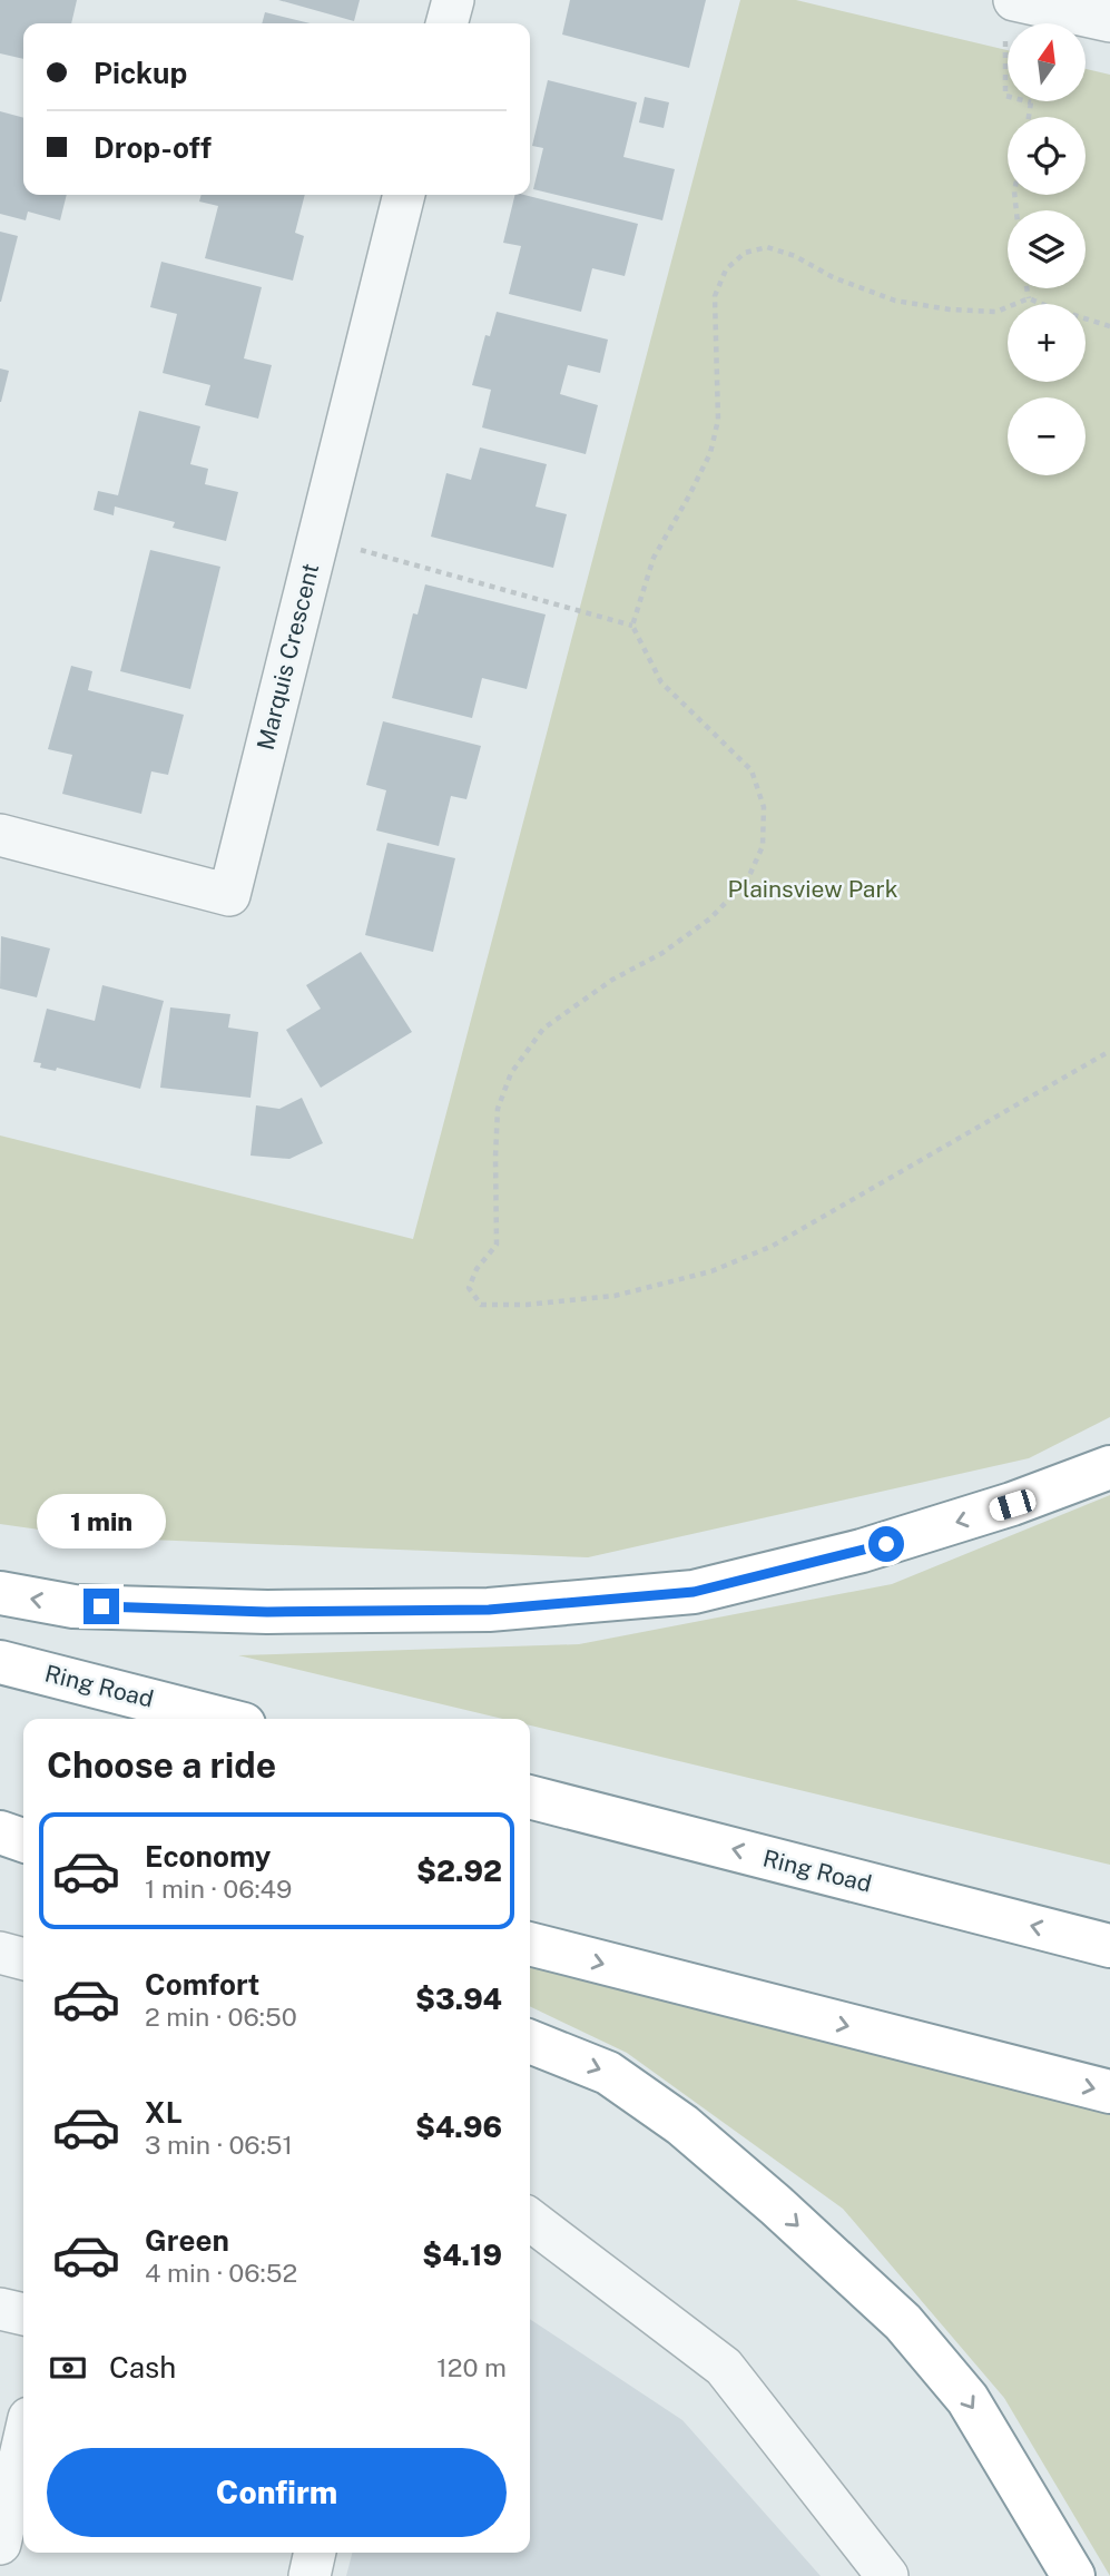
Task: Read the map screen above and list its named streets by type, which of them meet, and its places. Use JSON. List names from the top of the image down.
{
  "streets": {
    "highway": ["Ring Road"],
    "street": ["Marquis Crescent"]
  },
  "parks": ["Plainsview Park"],
  "north": "top",
  "page": {
    "map_buttons": ["+", "−"],
    "banner": ["Pickup", "Drop-off"],
    "bubble": "1 min",
    "heading": "Choose a ride",
    "list": [
      {
        "name": "Economy",
        "note": "1 min · 06:49",
        "value": "$2.92"
      },
      {
        "name": "Comfort",
        "note": "2 min · 06:50",
        "value": "$3.94"
      },
      {
        "name": "XL",
        "note": "3 min · 06:51",
        "value": "$4.96"
      },
      {
        "name": "Green",
        "note": "4 min · 06:52",
        "value": "$4.19"
      }
    ],
    "pay": ["Cash", "120 m"],
    "buttons": "Confirm"
  }
}
